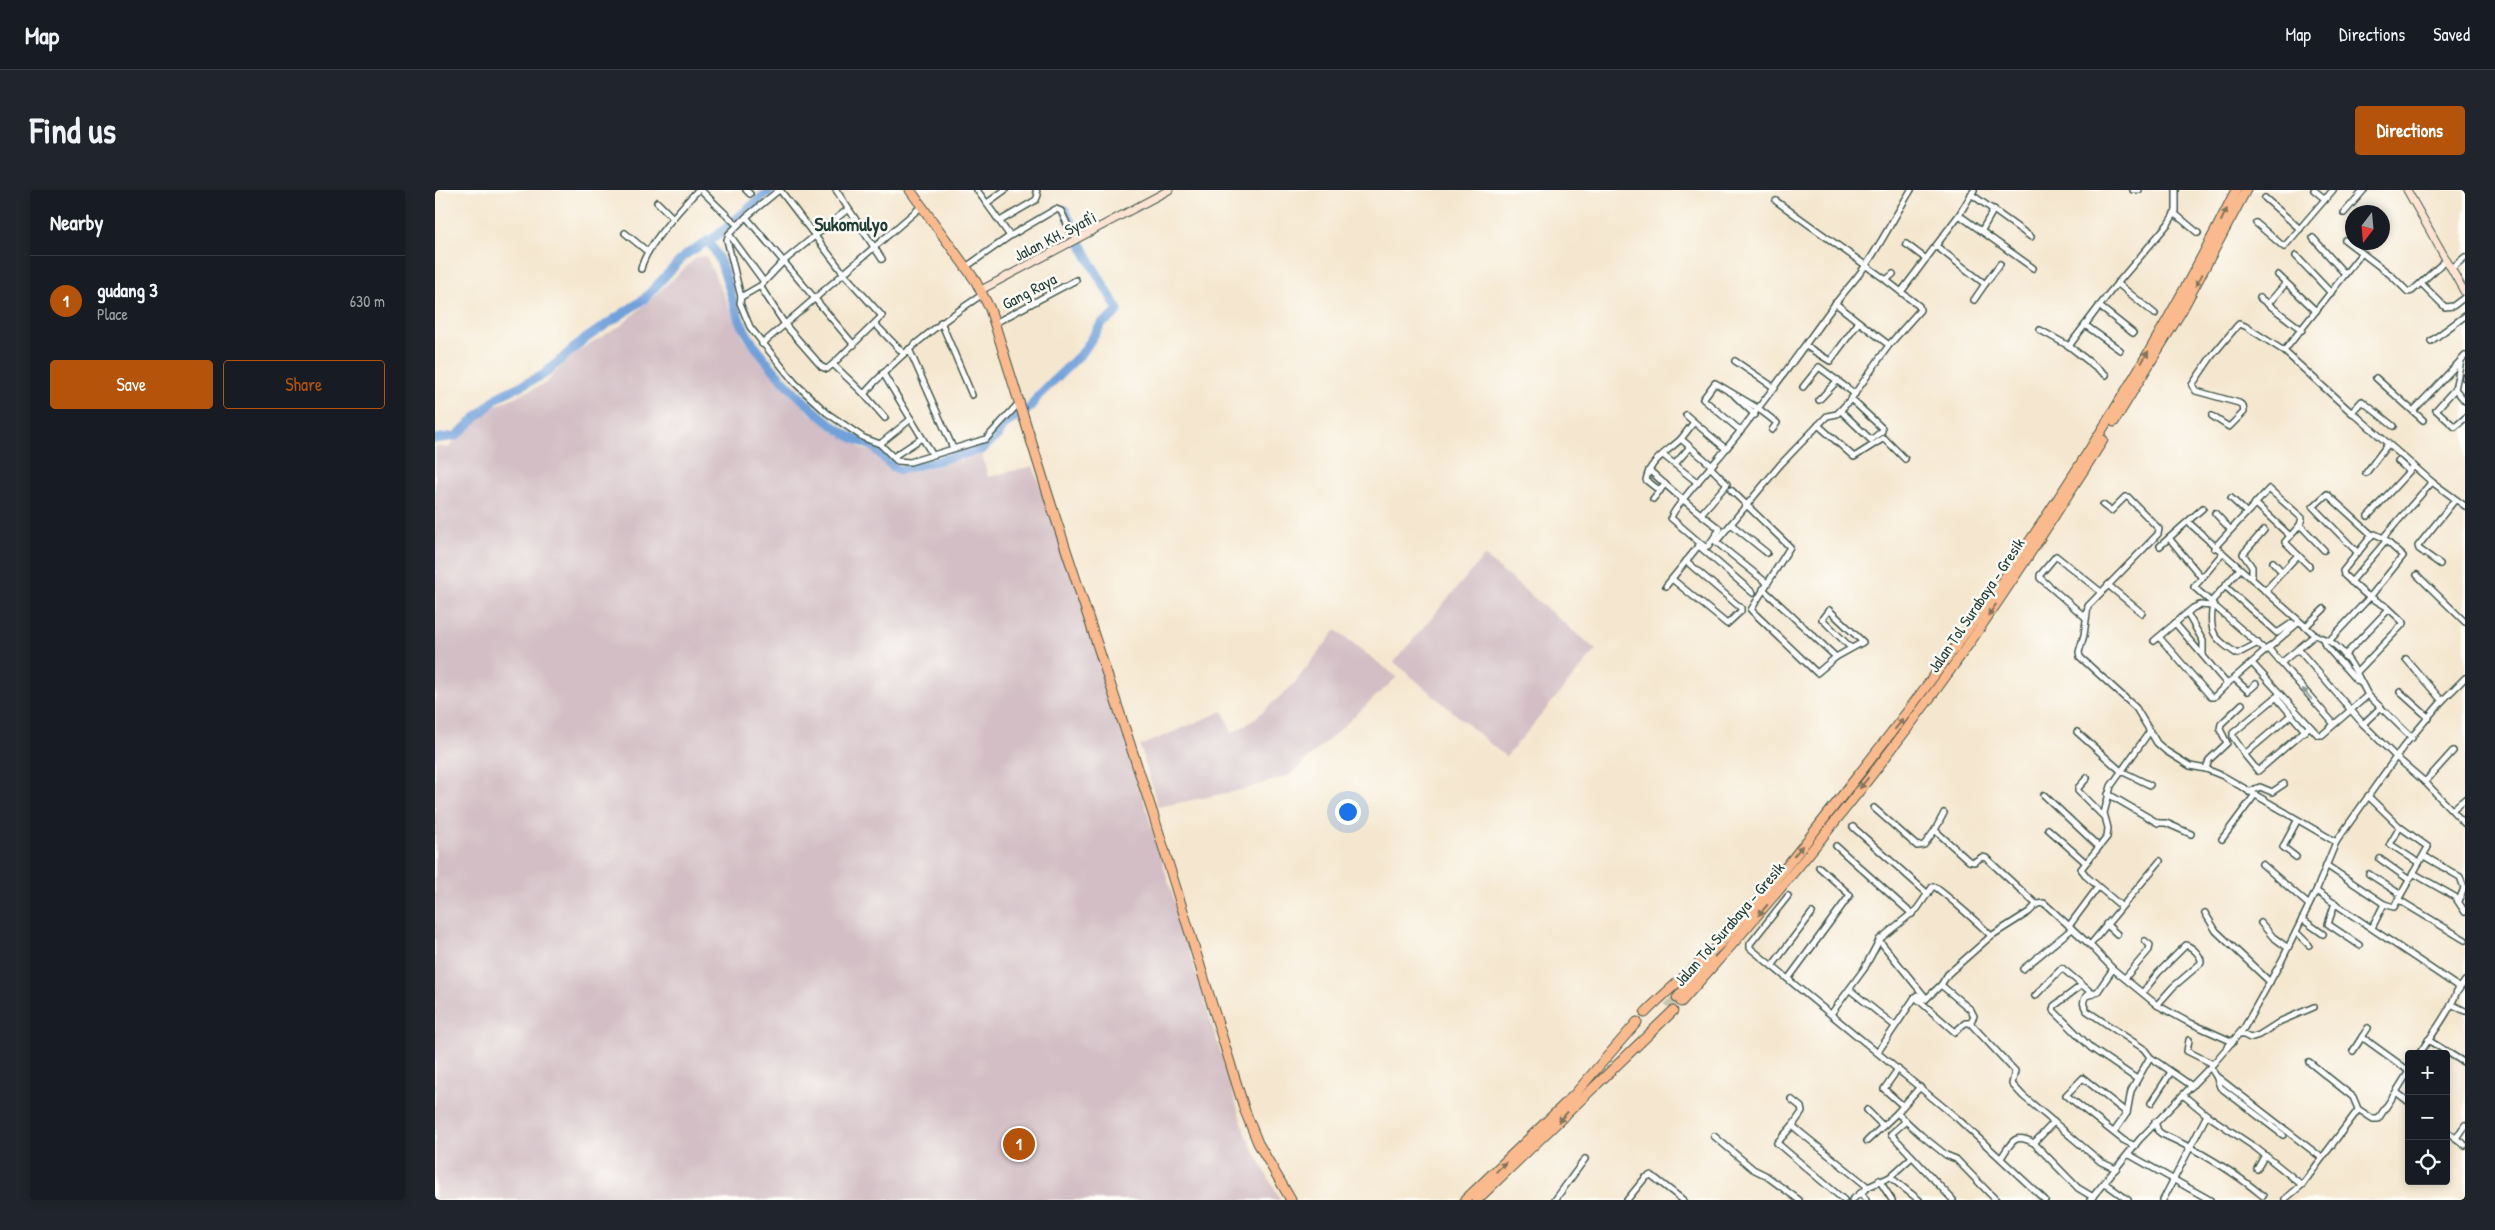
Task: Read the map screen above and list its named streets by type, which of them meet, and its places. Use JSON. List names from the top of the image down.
{
  "streets": {
    "highway": ["Jalan Tol Surabaya - Gresik"],
    "main road": ["Jalan KH. Syafi'i"],
    "street": ["Gang Raya"]
  },
  "districts": ["Sukomulyo"],
  "north": "bottom",
  "page": {
    "header": "Map",
    "nav": ["Map", "Directions", "Saved"],
    "buttons": [
      "Directions",
      ["Save", "Share"]
    ],
    "title": "Find us",
    "heading": "Nearby",
    "list": [
      {
        "mark": "1",
        "name": "gudang 3",
        "note": "Place",
        "value": "630 m"
      }
    ],
    "map_buttons": ["+", "−"],
    "pins": "1"
  }
}
